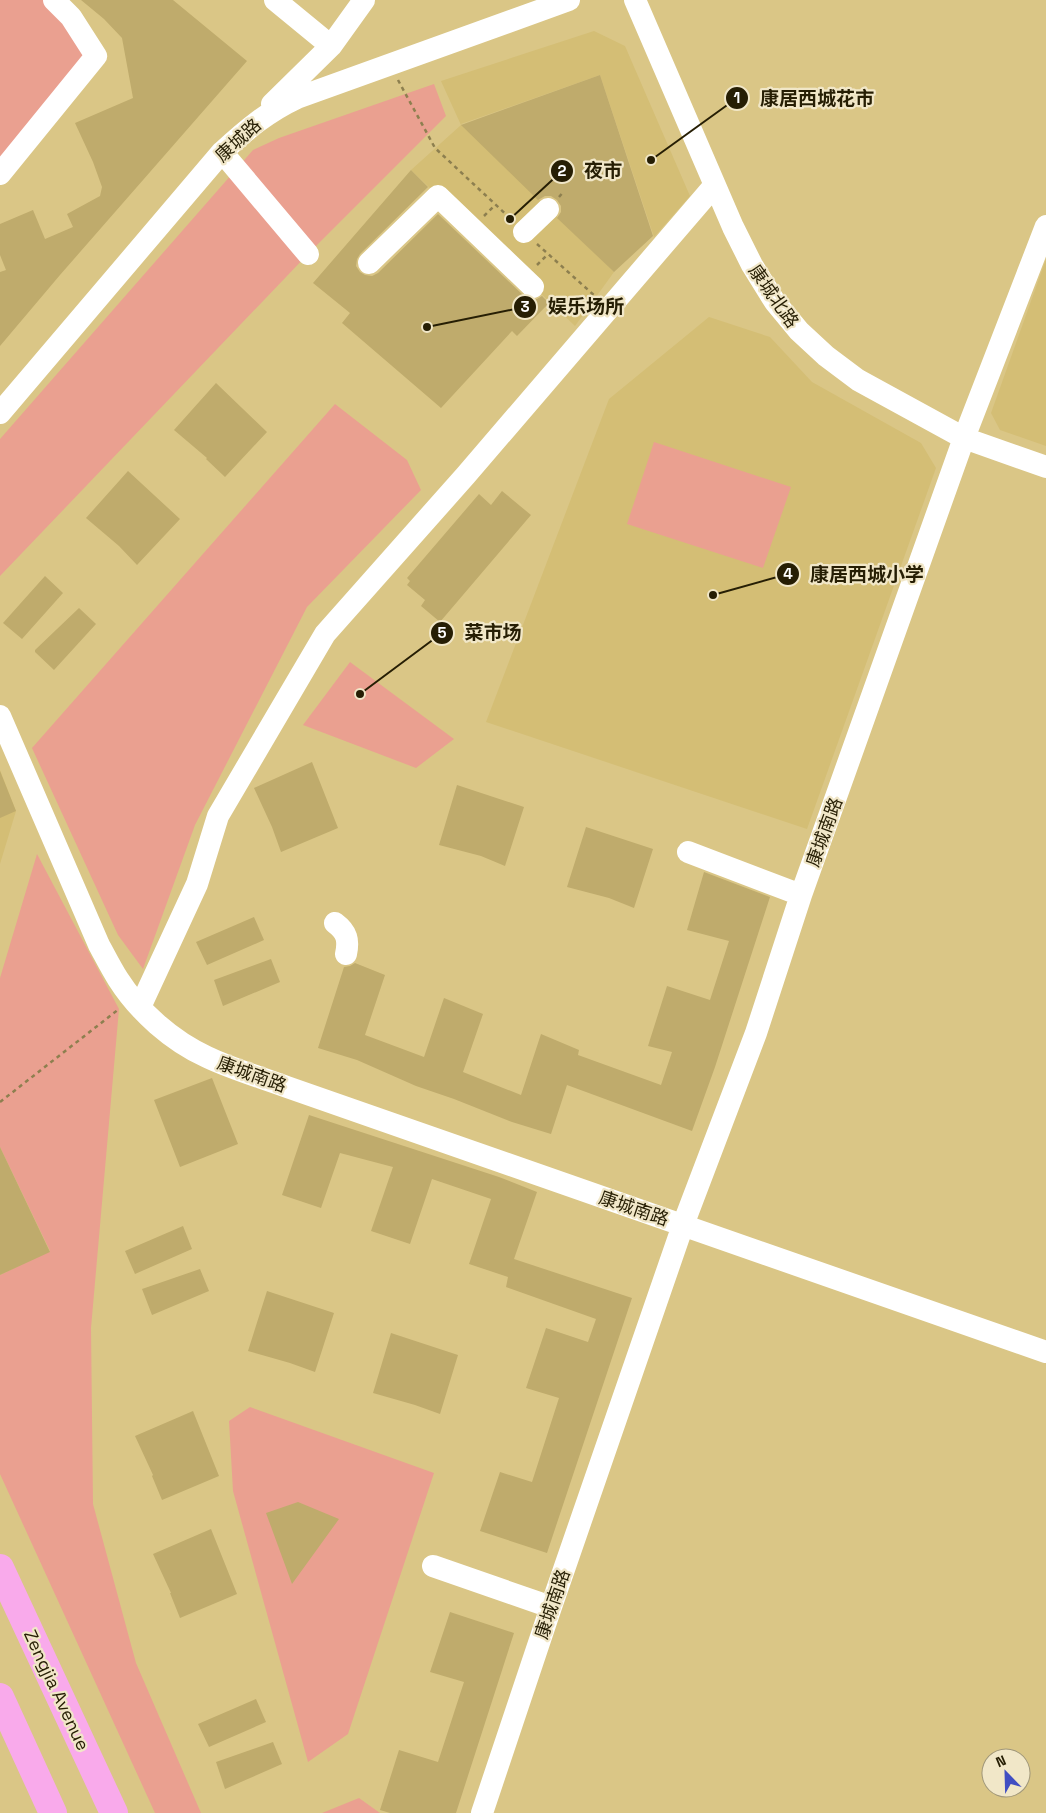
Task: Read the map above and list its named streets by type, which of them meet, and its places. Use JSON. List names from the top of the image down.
{
  "streets": {
    "highway": ["Zengjia Avenue"],
    "street": ["康城路", "康城北路", "康城南路"]
  },
  "crossings": [
    ["康城北路", "康城南路"]
  ],
  "places": [
    "康居西城花市",
    "夜市",
    "娱乐场所",
    "康居西城小学",
    "菜市场"
  ],
  "north": "top left"
}
